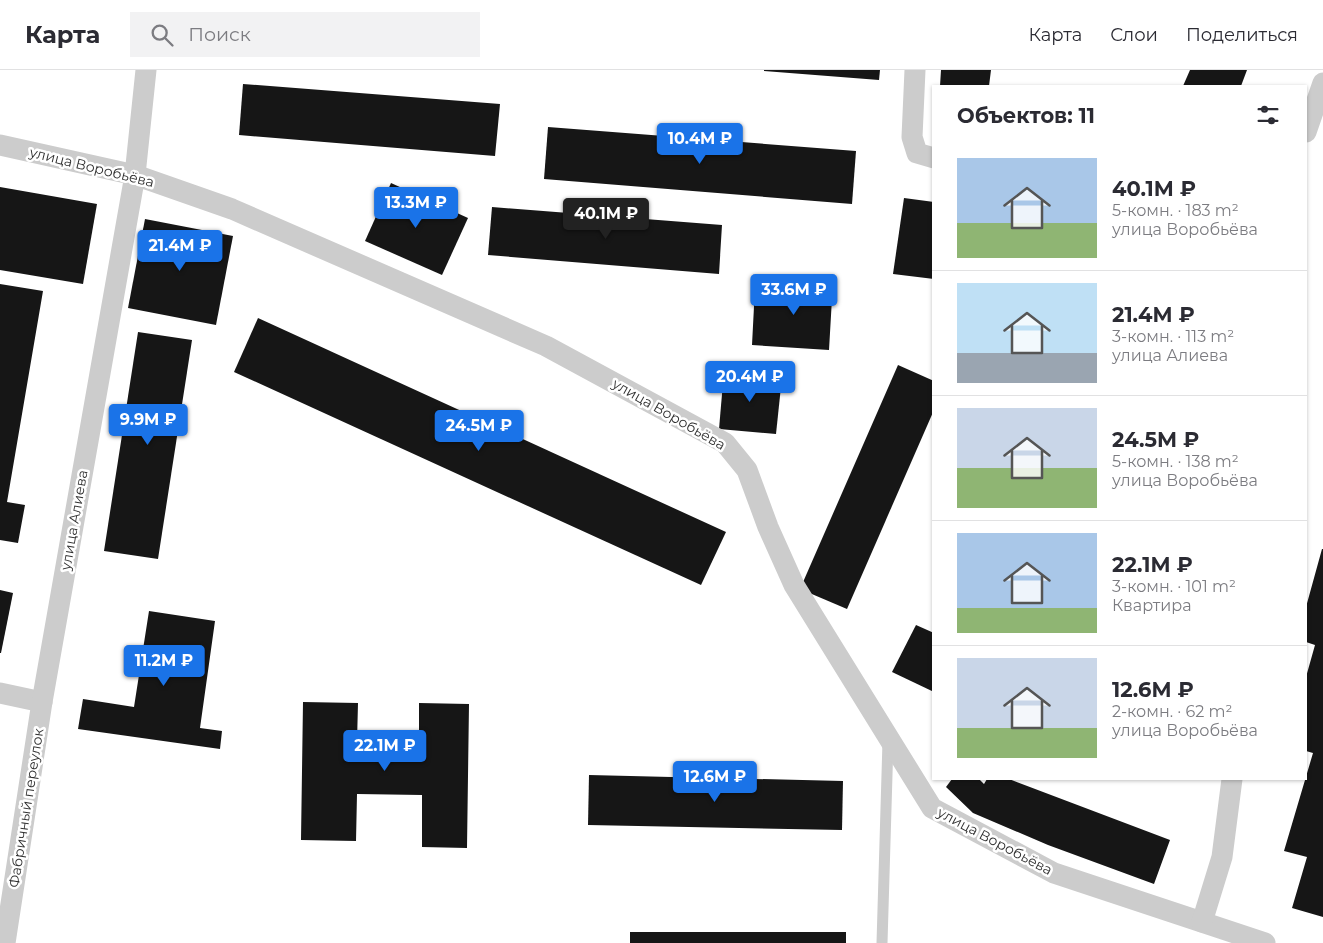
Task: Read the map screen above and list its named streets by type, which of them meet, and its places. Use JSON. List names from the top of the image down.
{
  "streets": {
    "street": ["улица Воробьёва", "улица Алиева", "Фабричный переулок"]
  },
  "crossings": [
    ["улица Воробьёва", "улица Алиева"],
    ["улица Алиева", "Фабричный переулок"]
  ],
  "page": {
    "header": "Карта",
    "search": "Поиск",
    "nav": ["Карта", "Слои", "Поделиться"],
    "heading": "Объектов: 11",
    "price": [
      "10.4M ₽",
      "13.3M ₽",
      "40.1M ₽",
      "21.4M ₽",
      "33.6M ₽",
      "20.4M ₽",
      "9.9M ₽",
      "24.5M ₽",
      "11.2M ₽",
      "22.1M ₽",
      "12.6M ₽"
    ],
    "list": [
      {
        "name": "40.1M ₽",
        "note": "5-комн. · 183 m² · улица Воробьёва"
      },
      {
        "name": "21.4M ₽",
        "note": "3-комн. · 113 m² · улица Алиева"
      },
      {
        "name": "24.5M ₽",
        "note": "5-комн. · 138 m² · улица Воробьёва"
      },
      {
        "name": "22.1M ₽",
        "note": "3-комн. · 101 m² · Квартира"
      },
      {
        "name": "12.6M ₽",
        "note": "2-комн. · 62 m² · улица Воробьёва"
      }
    ]
  }
}
